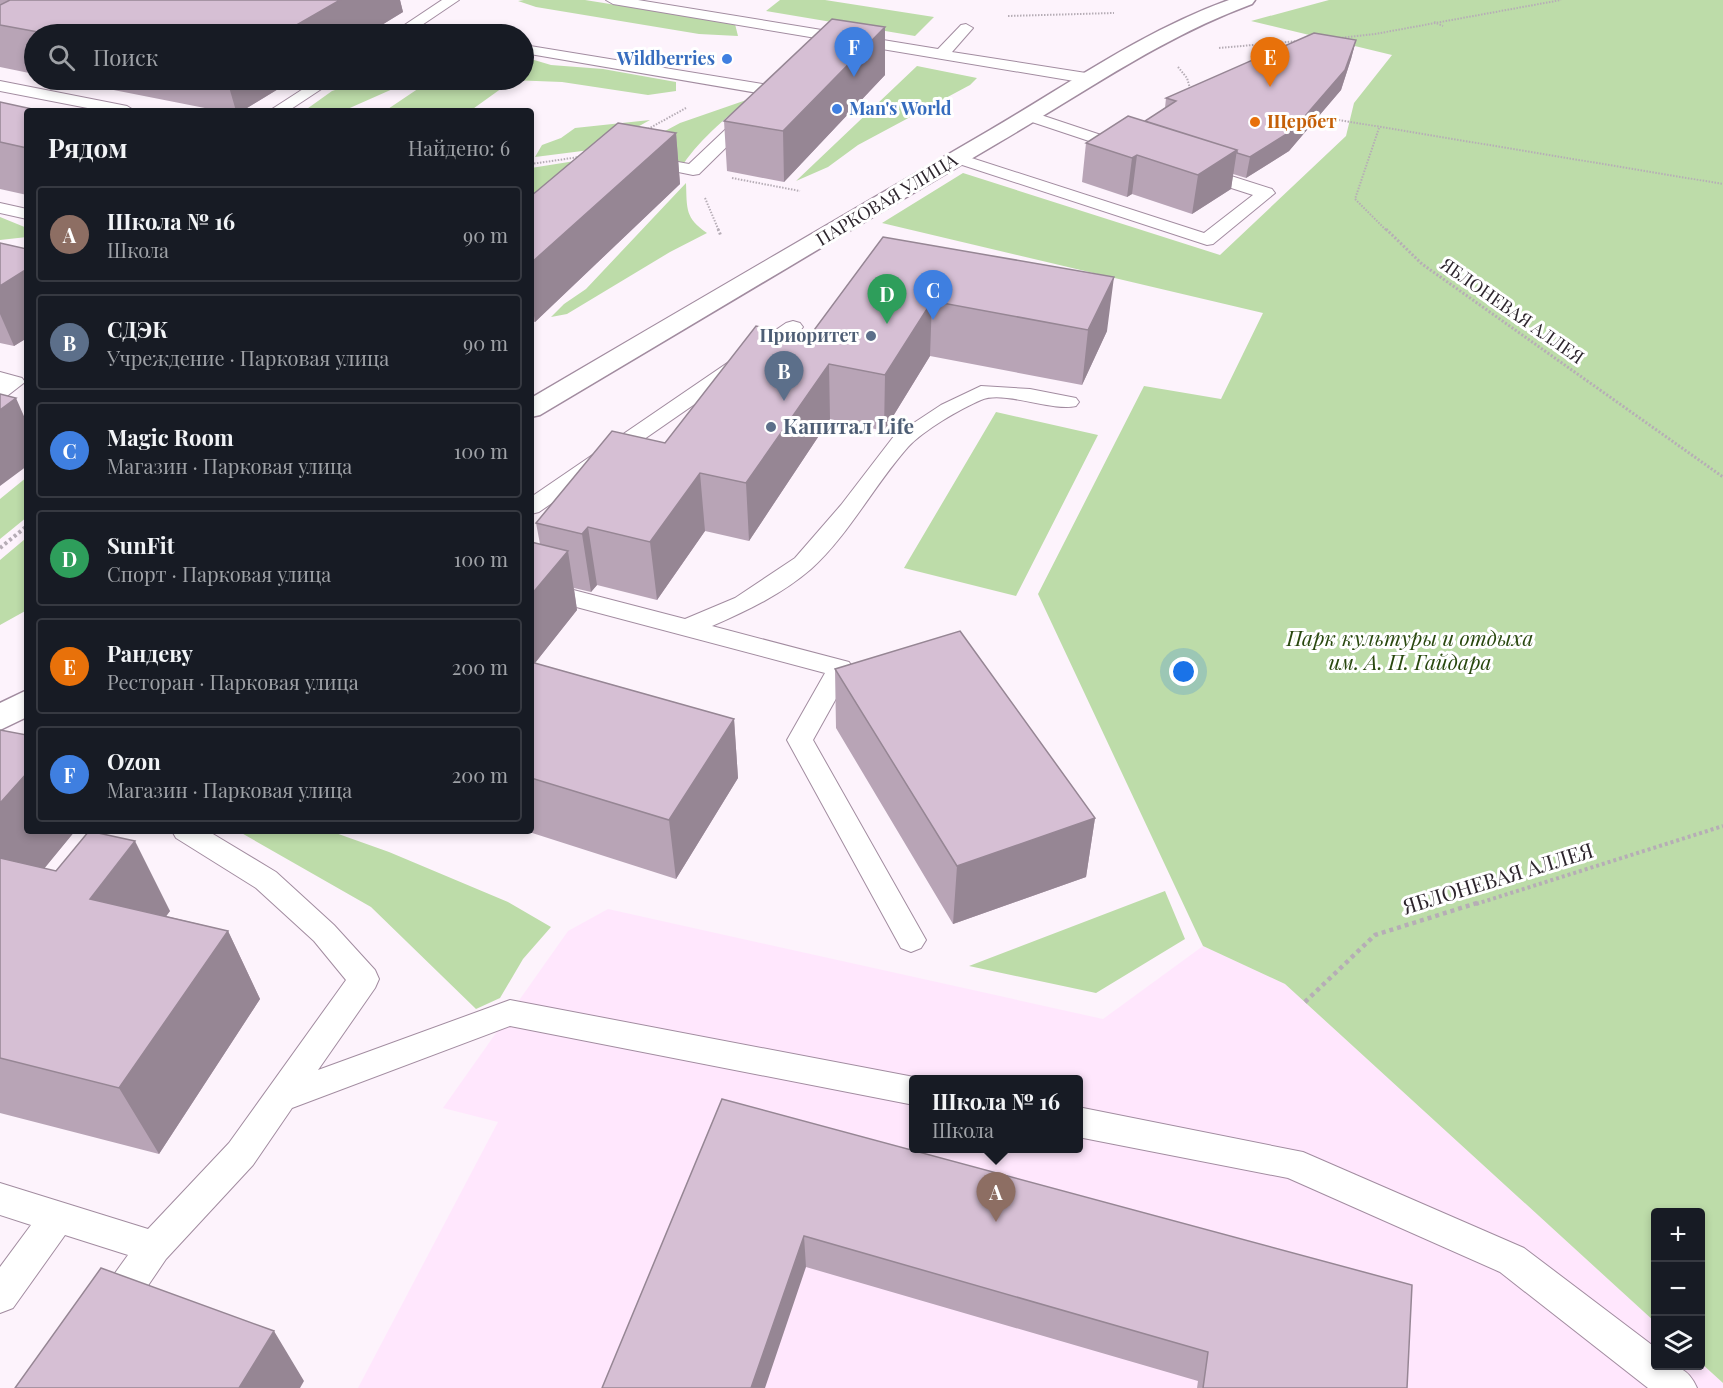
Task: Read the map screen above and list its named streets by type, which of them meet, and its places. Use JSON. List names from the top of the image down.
{
  "streets": {
    "street": ["ПАРКОВАЯ УЛИЦА"],
    "path": ["ЯБЛОНЕВАЯ АЛЛЕЯ"]
  },
  "parks": ["Парк культуры и отдыха им. А. П. Гайдара"],
  "places": [
    "Wildberries",
    "Man's World",
    "Щербет",
    "Приоритет",
    "Капитал Life"
  ],
  "page": {
    "search": "Поиск",
    "pins": [
      "F",
      "E",
      "C",
      "D",
      "B",
      "A"
    ],
    "heading": ["Рядом", "Найдено: 6"],
    "list": [
      {
        "mark": "A",
        "name": "Школа № 16",
        "note": "Школа",
        "value": "90 m"
      },
      {
        "mark": "B",
        "name": "СДЭК",
        "note": "Учреждение · Парковая улица",
        "value": "90 m"
      },
      {
        "mark": "C",
        "name": "Magic Room",
        "note": "Магазин · Парковая улица",
        "value": "100 m"
      },
      {
        "mark": "D",
        "name": "SunFit",
        "note": "Спорт · Парковая улица",
        "value": "100 m"
      },
      {
        "mark": "E",
        "name": "Рандеву",
        "note": "Ресторан · Парковая улица",
        "value": "200 m"
      },
      {
        "mark": "F",
        "name": "Ozon",
        "note": "Магазин · Парковая улица",
        "value": "200 m"
      }
    ],
    "popup": ["Школа № 16", "Школа"],
    "map_buttons": ["+", "−"]
  }
}
